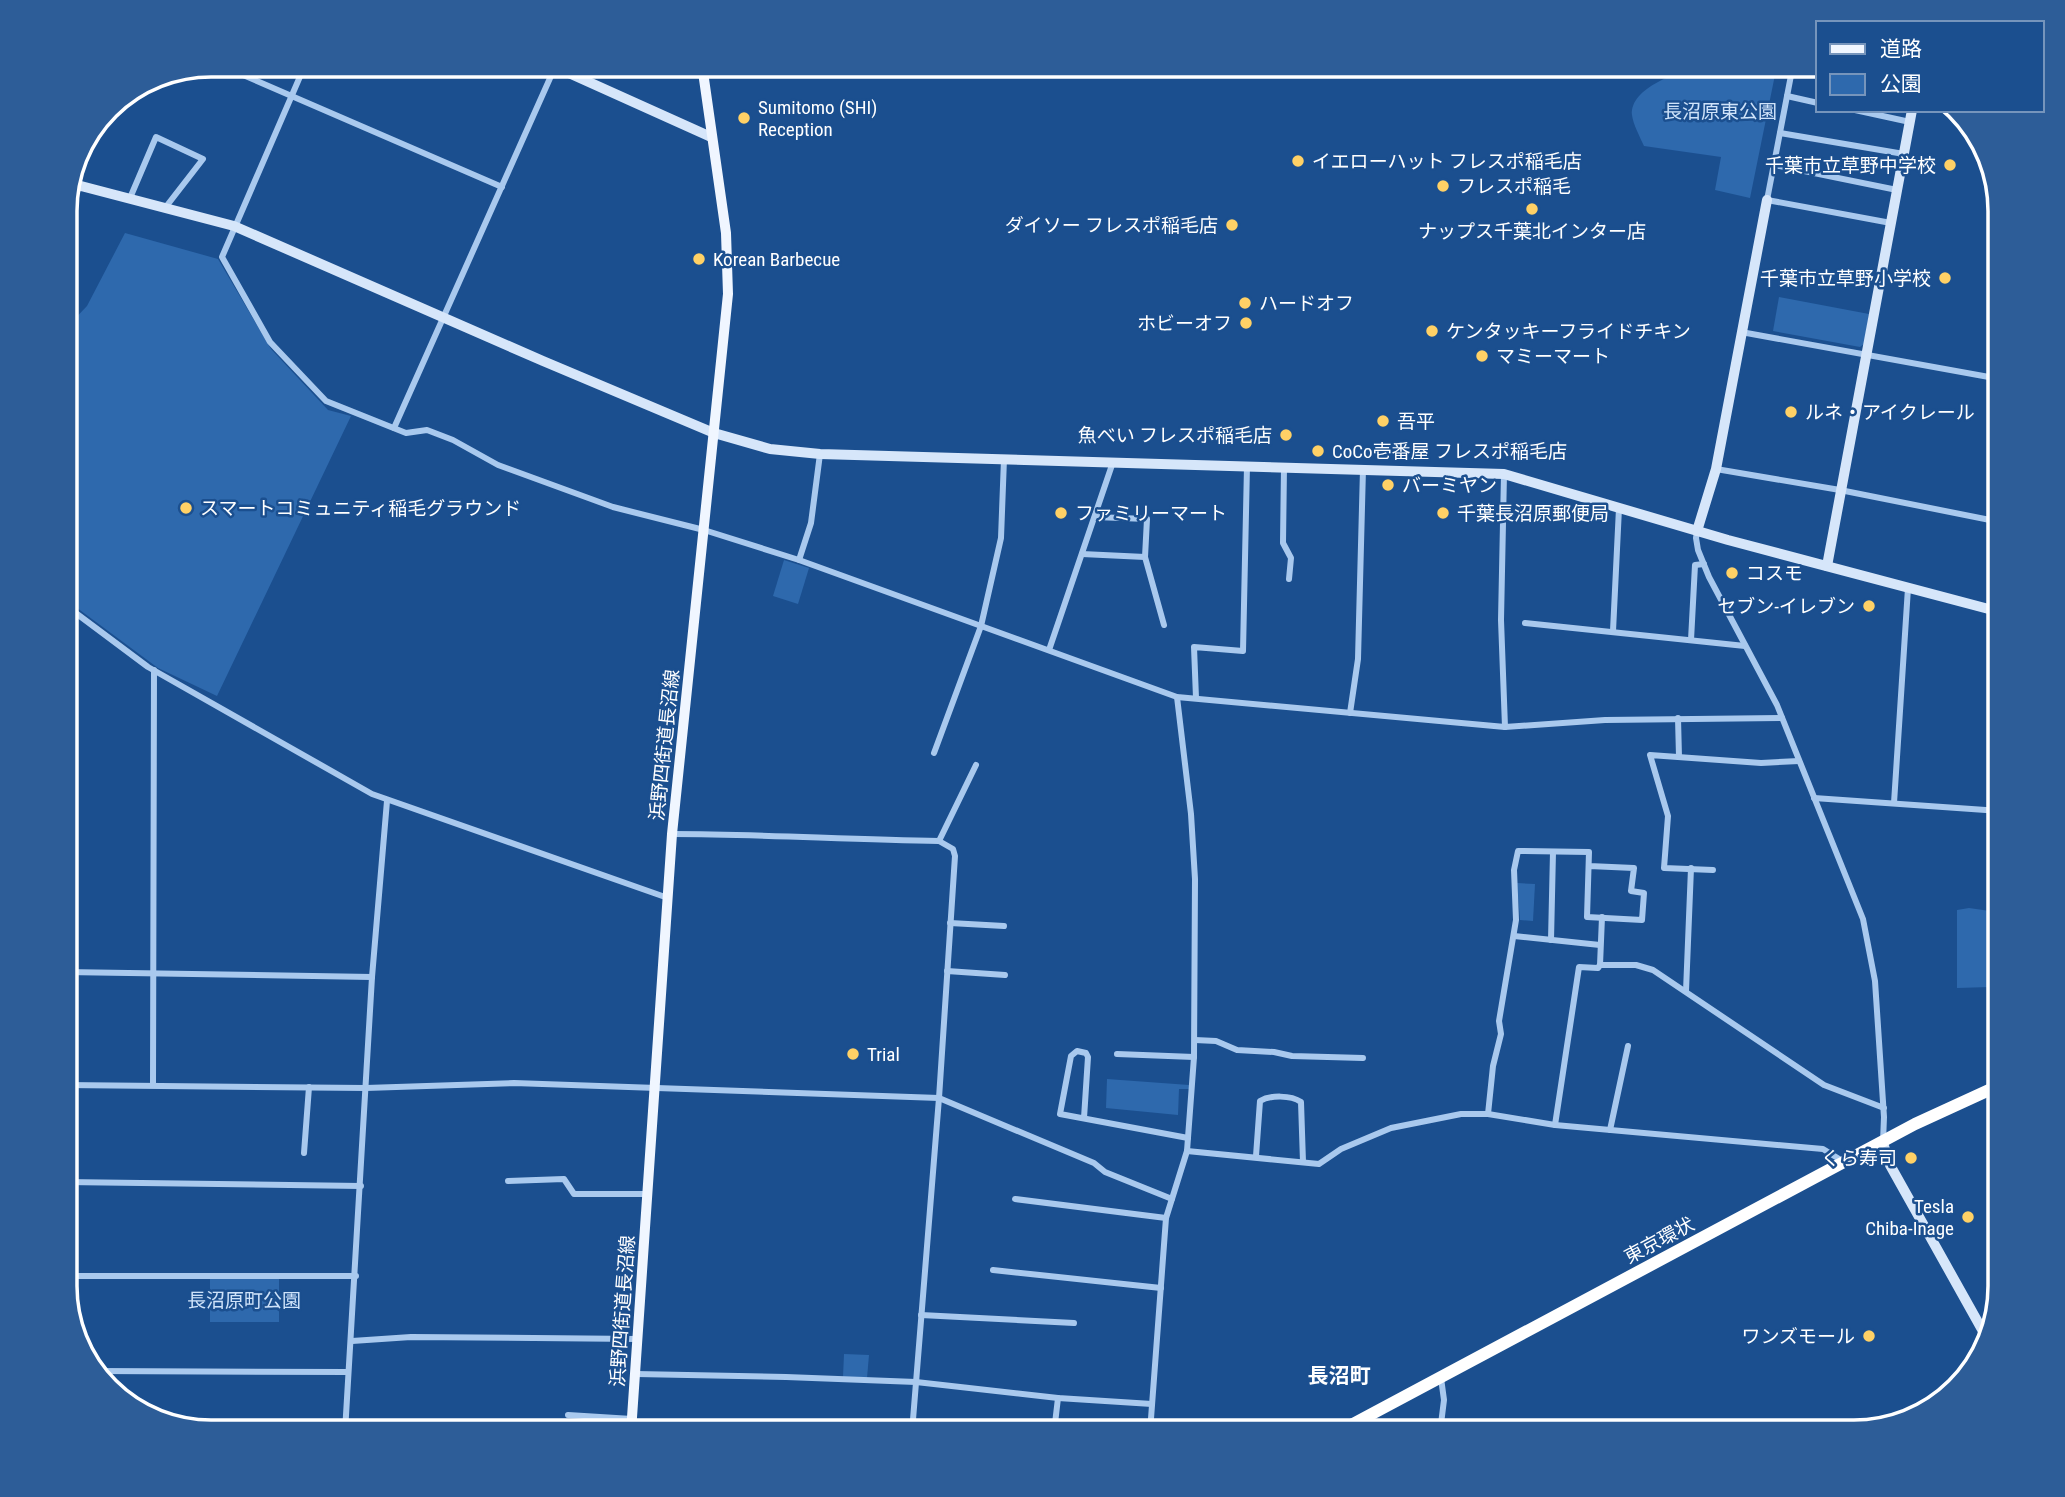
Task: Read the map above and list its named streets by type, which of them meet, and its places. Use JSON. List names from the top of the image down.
{
  "streets": {
    "highway": ["東京環状"],
    "main road": ["浜野四街道長沼線"]
  },
  "districts": ["長沼町"],
  "parks": ["長沼原東公園", "長沼原町公園"],
  "places": [
    "Sumitomo (SHI) Reception",
    "イエローハット フレスポ稲毛店",
    "千葉市立草野中学校",
    "フレスポ稲毛",
    "ナップス千葉北インター店",
    "ダイソー フレスポ稲毛店",
    "Korean Barbecue",
    "千葉市立草野小学校",
    "ハードオフ",
    "ホビーオフ",
    "ケンタッキーフライドチキン",
    "マミーマート",
    "ルネ・アイクレール",
    "吾平",
    "魚べい フレスポ稲毛店",
    "CoCo壱番屋 フレスポ稲毛店",
    "バーミヤン",
    "スマートコミュニティ稲毛グラウンド",
    "ファミリーマート",
    "千葉長沼原郵便局",
    "コスモ",
    "セブン-イレブン",
    "Trial",
    "くら寿司",
    "Tesla Chiba-Inage",
    "ワンズモール"
  ],
  "legend": ["道路", "公園"]
}
